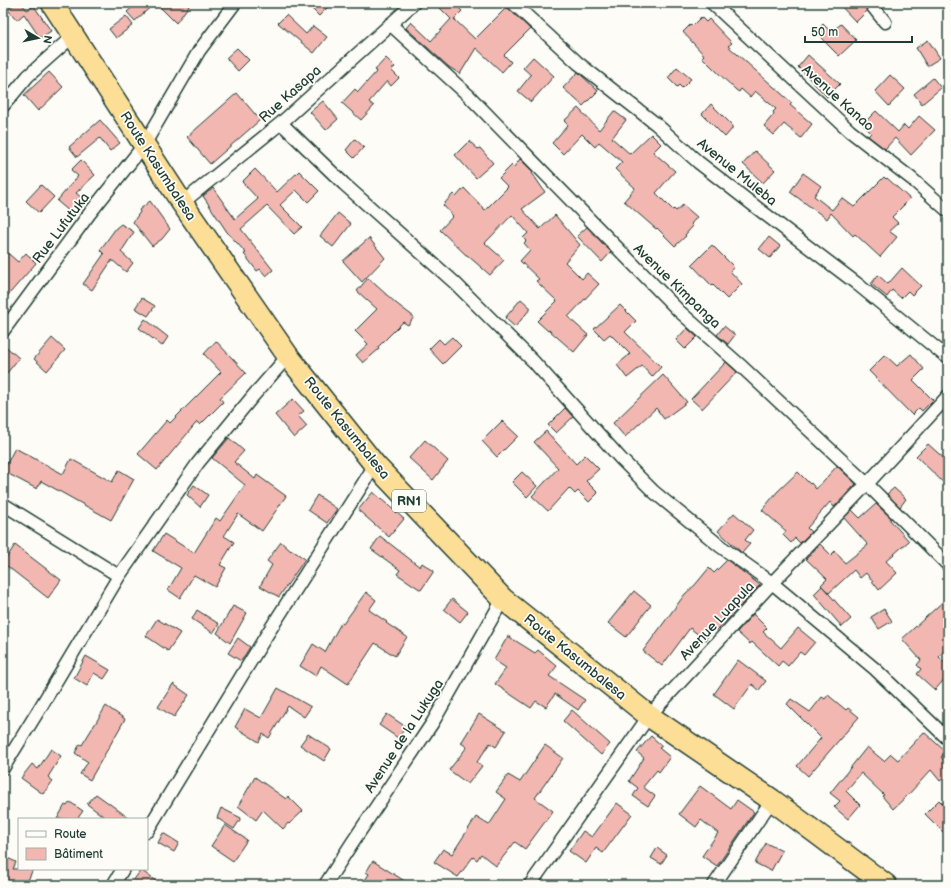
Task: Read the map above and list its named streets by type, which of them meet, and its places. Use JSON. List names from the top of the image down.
{
  "streets": {
    "highway": ["Route Kasumbalesa", "RN1"],
    "street": [
      "Rue Kasapa",
      "Avenue Kanao",
      "Avenue Muleba",
      "Rue Lufutuka",
      "Avenue Kimpanga",
      "Avenue Luapula",
      "Avenue de la Lukuga"
    ]
  },
  "crossings": [
    ["Rue Kasapa", "Route Kasumbalesa"],
    ["Rue Kasapa", "Avenue Kimpanga"],
    ["Route Kasumbalesa", "Rue Lufutuka"],
    ["Route Kasumbalesa", "Avenue Luapula"],
    ["Route Kasumbalesa", "Avenue de la Lukuga"],
    ["Avenue Kimpanga", "Avenue Luapula"]
  ],
  "legend": ["Route", "Bâtiment"],
  "scale_bar": "50 m",
  "north": "right"
}
